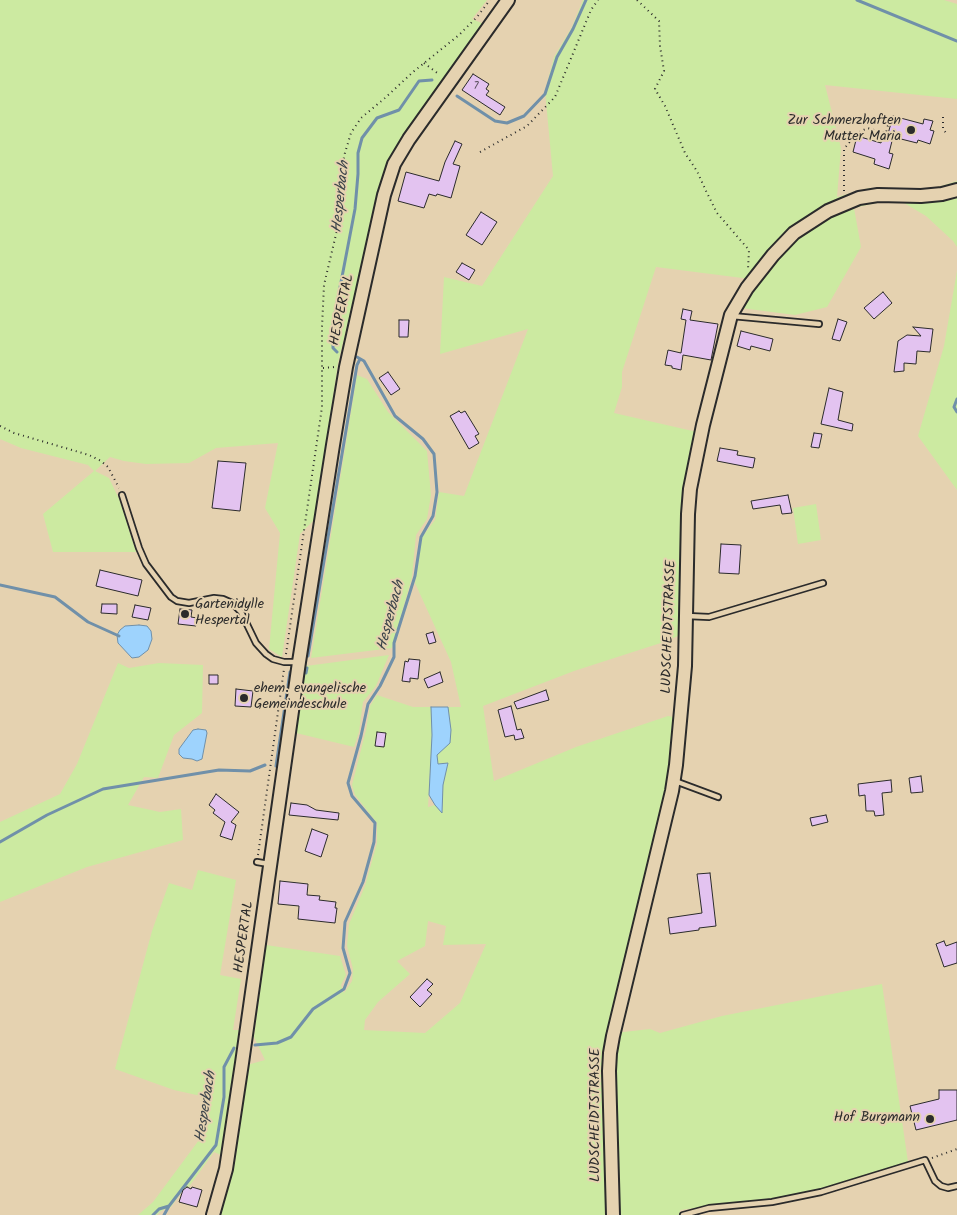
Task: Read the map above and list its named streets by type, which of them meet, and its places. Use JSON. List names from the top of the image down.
{
  "streets": {
    "main road": ["HESPERTAL", "LUDSCHEIDTSTRASSE"]
  },
  "water": ["Hesperbach"],
  "places": [
    "Zur Schmerzhaften Mutter Maria",
    "Gartenidylle Hespertal",
    "ehem. evangelische Gemeindeschule",
    "Hof Burgmann"
  ],
  "house_numbers": ["7"]
}
